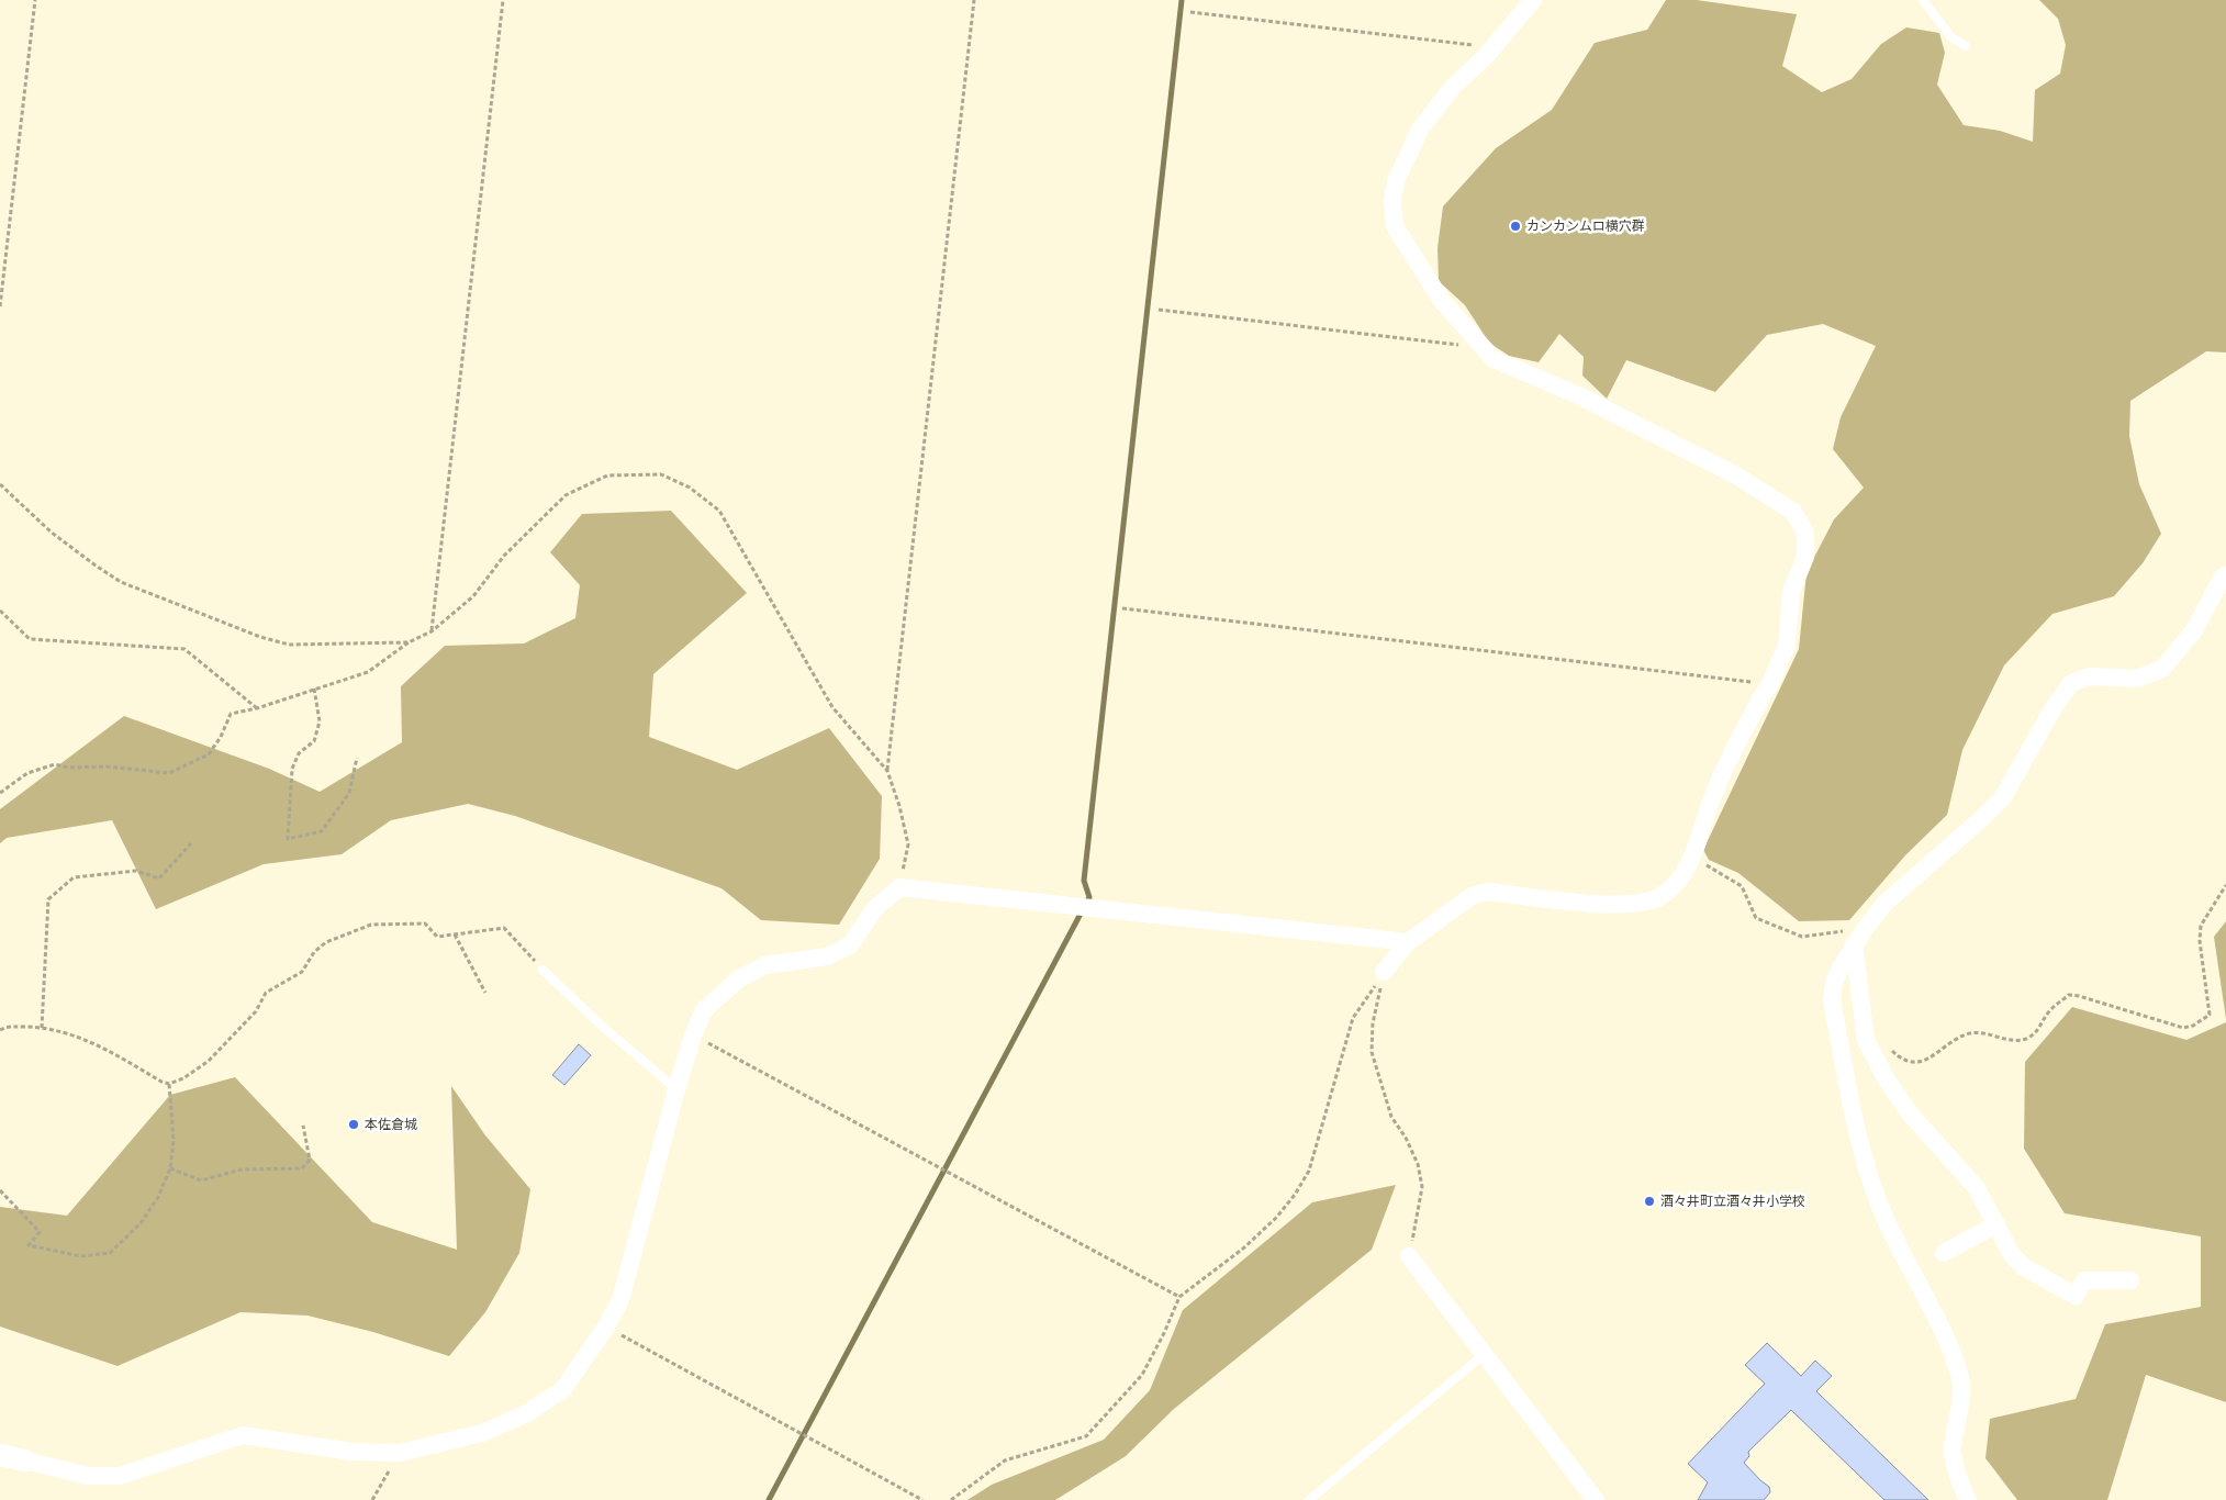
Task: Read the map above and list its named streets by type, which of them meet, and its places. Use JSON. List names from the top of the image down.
{
  "places": ["カンカンムロ横穴群", "本佐倉城", "酒々井町立酒々井小学校"]
}
